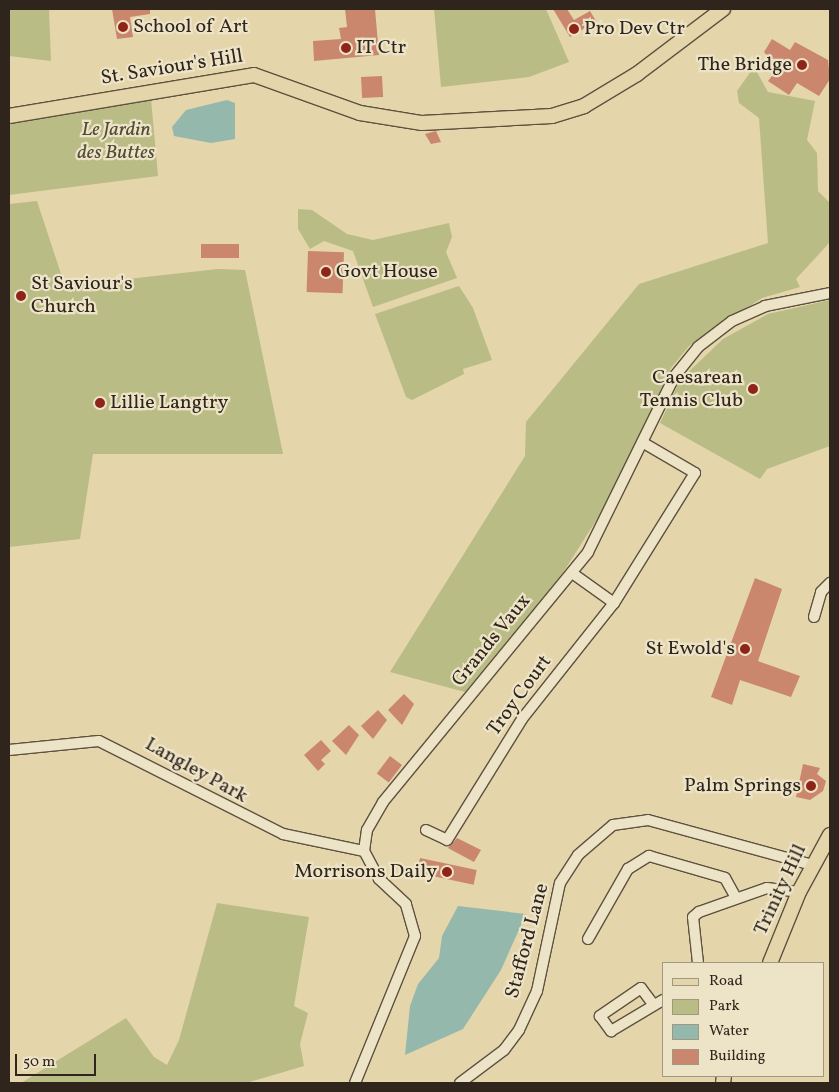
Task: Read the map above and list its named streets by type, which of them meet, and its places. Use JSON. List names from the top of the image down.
{
  "streets": {
    "main road": ["St. Saviour's Hill", "Trinity Hill"],
    "street": [
      "Grands Vaux",
      "Troy Court",
      "Langley Park",
      "Stafford Lane"
    ]
  },
  "crossings": [
    ["Grands Vaux", "Langley Park"],
    ["Trinity Hill", "Stafford Lane"]
  ],
  "parks": ["Le Jardin des Buttes"],
  "places": [
    "School of Art",
    "Pro Dev Ctr",
    "IT Ctr",
    "The Bridge",
    "Govt House",
    "St Saviour's Church",
    "Caesarean Tennis Club",
    "Lillie Langtry",
    "St Ewold's",
    "Palm Springs",
    "Morrisons Daily"
  ],
  "legend": [
    "Road",
    "Park",
    "Water",
    "Building"
  ],
  "scale_bar": "50 m"
}
